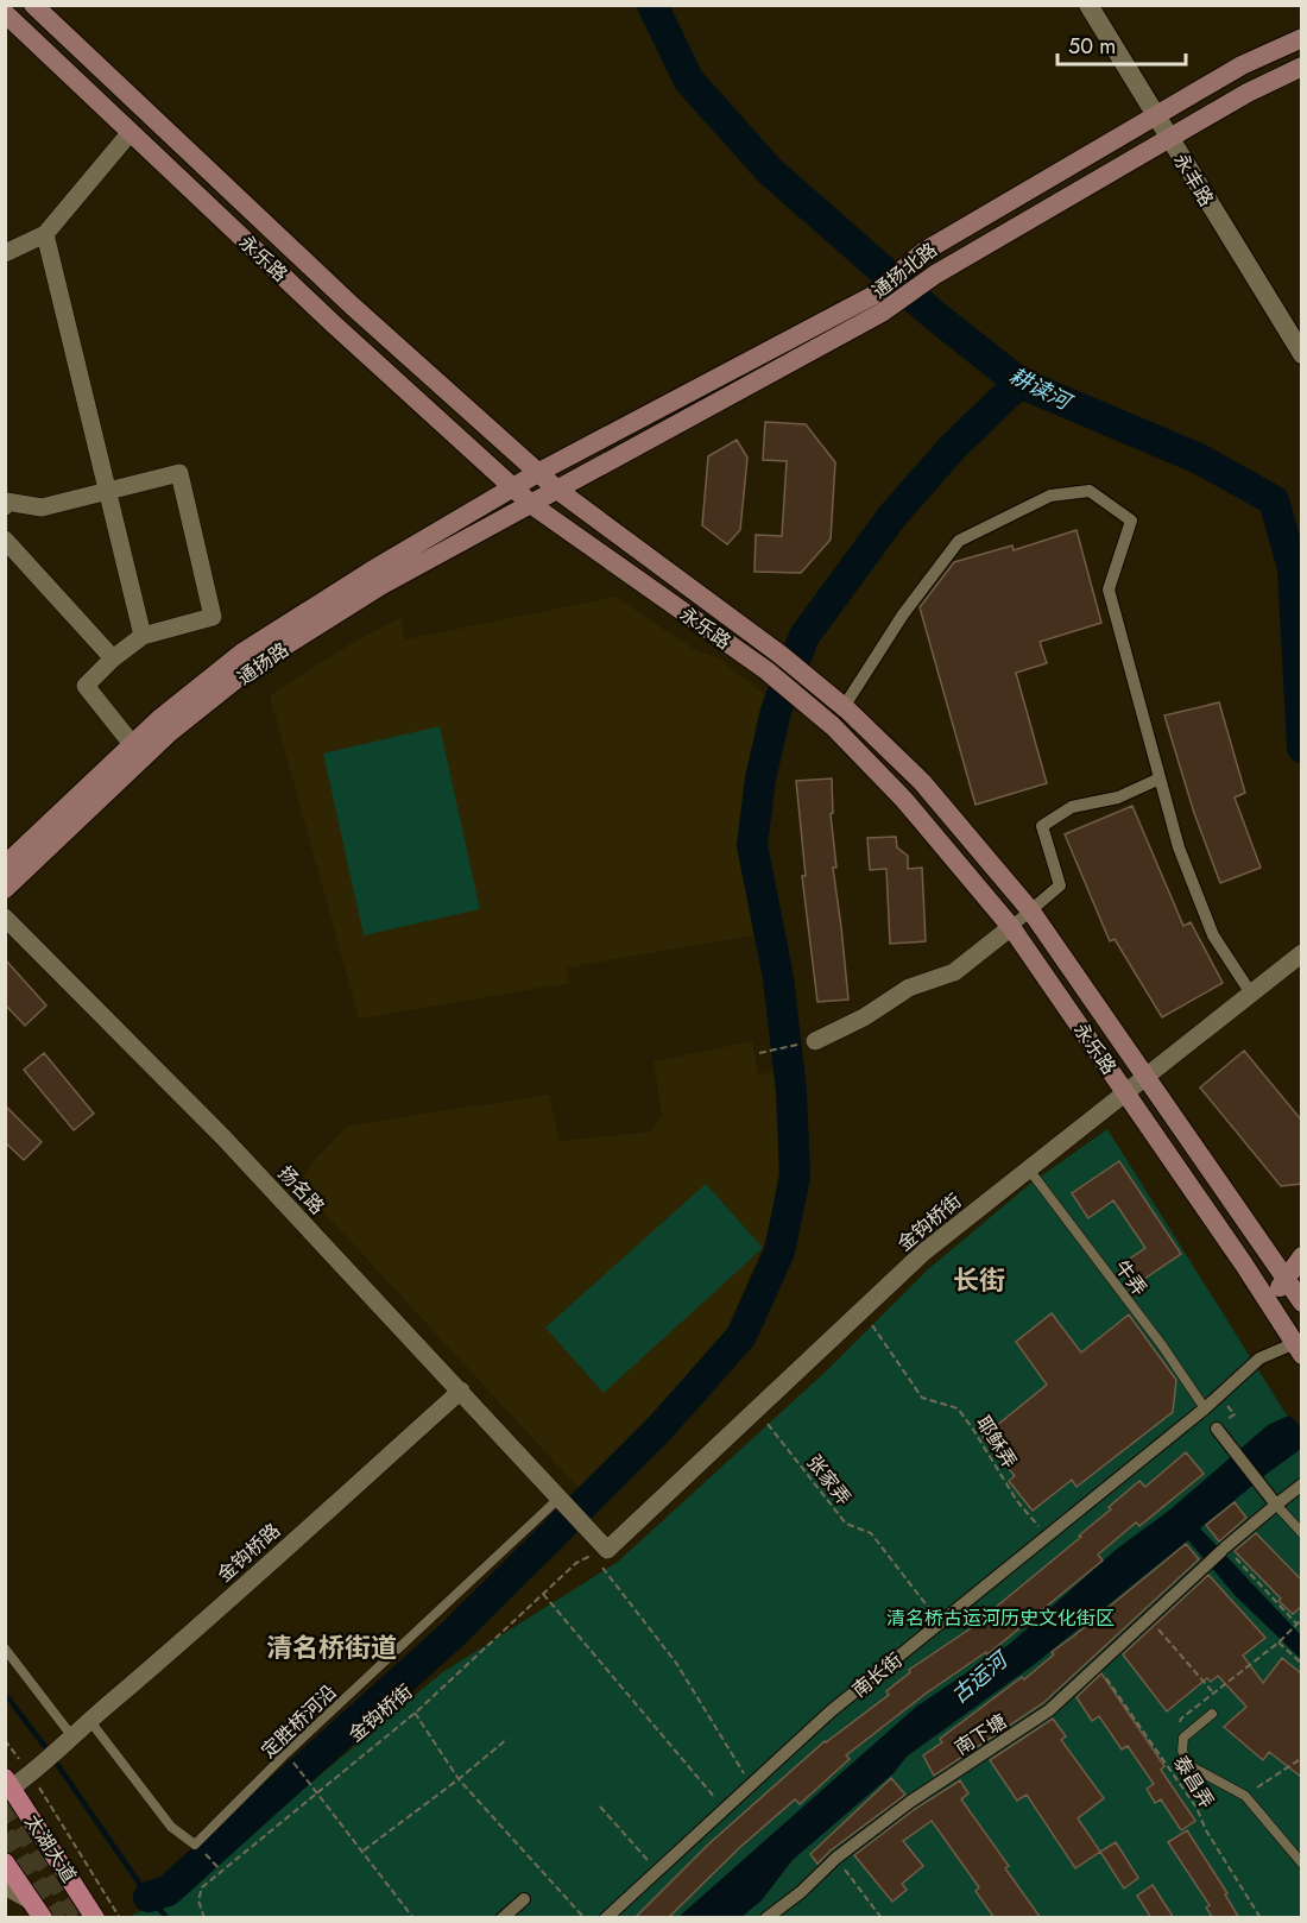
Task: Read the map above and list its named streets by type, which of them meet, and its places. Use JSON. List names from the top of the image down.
{
  "streets": {
    "main road": [
      "永乐路",
      "通扬北路",
      "通扬路",
      "太湖大道"
    ],
    "street": [
      "永丰路",
      "扬名路",
      "金钩桥街",
      "金钩桥路",
      "南长街",
      "南下塘"
    ],
    "lane": ["牛弄", "定胜桥河沿"],
    "path": ["耶稣弄", "张家弄", "泰昌弄"]
  },
  "crossings": [
    ["永丰路", "通扬北路"],
    ["永乐路", "通扬北路"],
    ["永乐路", "通扬路"],
    ["永乐路", "金钩桥街"],
    ["永乐路", "南长街"],
    ["通扬北路", "通扬路"],
    ["扬名路", "金钩桥街"],
    ["扬名路", "金钩桥路"],
    ["扬名路", "定胜桥河沿"],
    ["金钩桥街", "牛弄"],
    ["金钩桥街", "耶稣弄"],
    ["金钩桥街", "张家弄"],
    ["牛弄", "南长街"],
    ["耶稣弄", "南长街"],
    ["张家弄", "南长街"],
    ["金钩桥路", "太湖大道"],
    ["南下塘", "泰昌弄"]
  ],
  "districts": ["长街", "清名桥街道"],
  "water": ["耕读河", "古运河"],
  "parks": ["清名桥古运河历史文化街区"],
  "scale_bar": "50 m"
}
